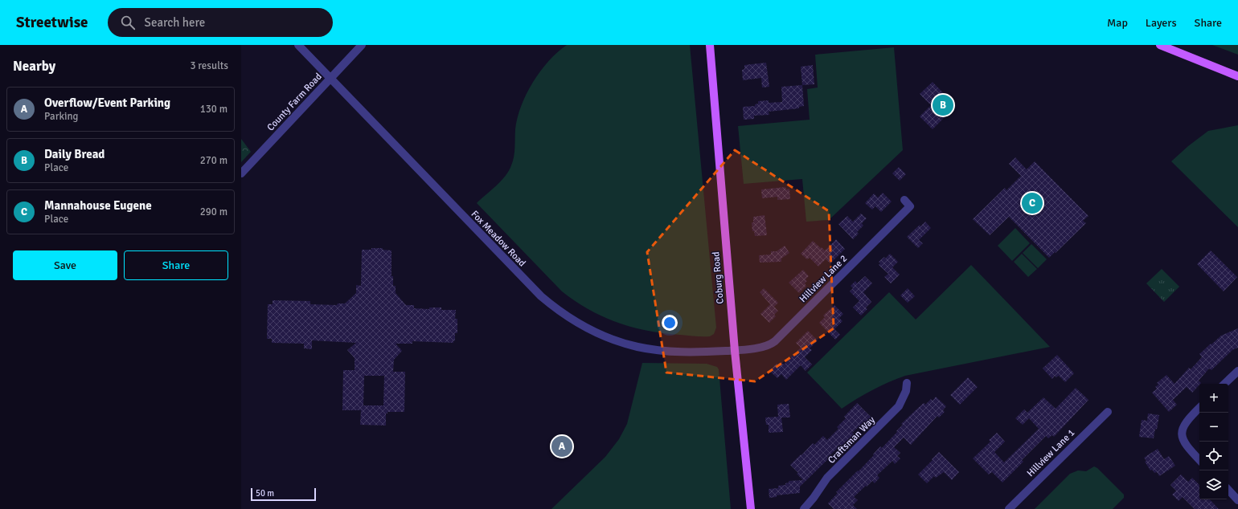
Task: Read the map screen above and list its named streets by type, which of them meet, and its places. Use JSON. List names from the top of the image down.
{
  "streets": {
    "main road": ["Coburg Road"],
    "street": [
      "County Farm Road",
      "Fox Meadow Road",
      "Hillview Lane 2",
      "Craftsman Way",
      "Hillview Lane 1"
    ]
  },
  "crossings": [
    ["County Farm Road", "Fox Meadow Road"],
    ["Fox Meadow Road", "Coburg Road"],
    ["Fox Meadow Road", "Hillview Lane 2"],
    ["Coburg Road", "Hillview Lane 2"]
  ],
  "scale_bar": "50 m",
  "page": {
    "header": "Streetwise",
    "search": "Search here",
    "nav": ["Map", "Layers", "Share"],
    "heading": ["Nearby", "3 results"],
    "list": [
      {
        "mark": "A",
        "name": "Overflow/Event Parking",
        "note": "Parking",
        "value": "130 m"
      },
      {
        "mark": "B",
        "name": "Daily Bread",
        "note": "Place",
        "value": "270 m"
      },
      {
        "mark": "C",
        "name": "Mannahouse Eugene",
        "note": "Place",
        "value": "290 m"
      }
    ],
    "pins": ["B", "C", "A"],
    "buttons": ["Save", "Share"],
    "map_buttons": ["+", "−"],
    "scale": "50 m"
  }
}
